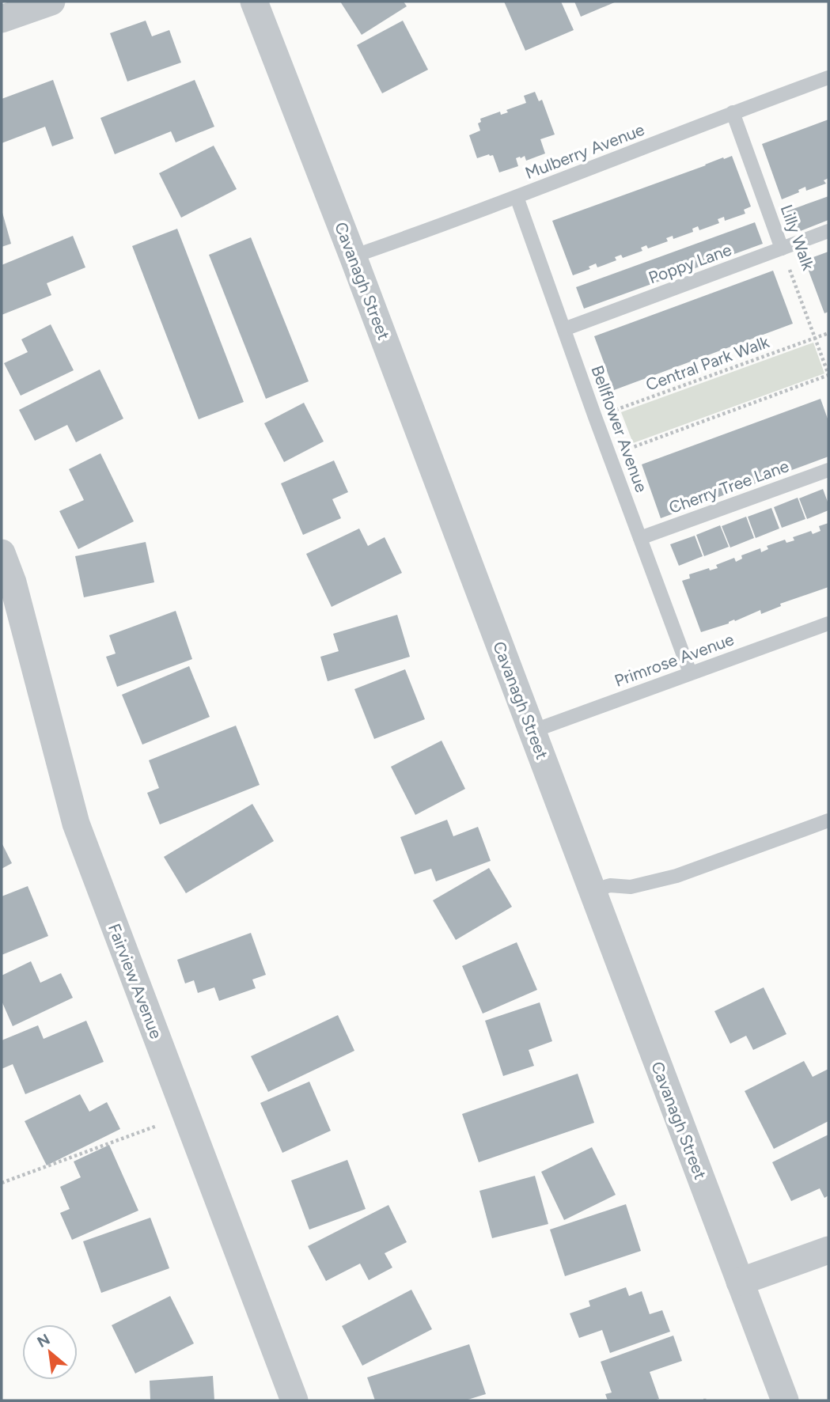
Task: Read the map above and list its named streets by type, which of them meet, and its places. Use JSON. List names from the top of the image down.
{
  "streets": {
    "street": ["Cavanagh Street", "Fairview Avenue"],
    "lane": [
      "Mulberry Avenue",
      "Lilly Walk",
      "Poppy Lane",
      "Bellflower Avenue",
      "Cherry Tree Lane",
      "Primrose Avenue"
    ],
    "path": ["Central Park Walk"]
  },
  "crossings": [
    ["Mulberry Avenue", "Lilly Walk"],
    ["Mulberry Avenue", "Cavanagh Street"],
    ["Mulberry Avenue", "Bellflower Avenue"],
    ["Lilly Walk", "Poppy Lane"],
    ["Lilly Walk", "Central Park Walk"],
    ["Poppy Lane", "Bellflower Avenue"],
    ["Cavanagh Street", "Primrose Avenue"],
    ["Central Park Walk", "Bellflower Avenue"],
    ["Bellflower Avenue", "Cherry Tree Lane"],
    ["Bellflower Avenue", "Primrose Avenue"]
  ],
  "north": "top left"
}
